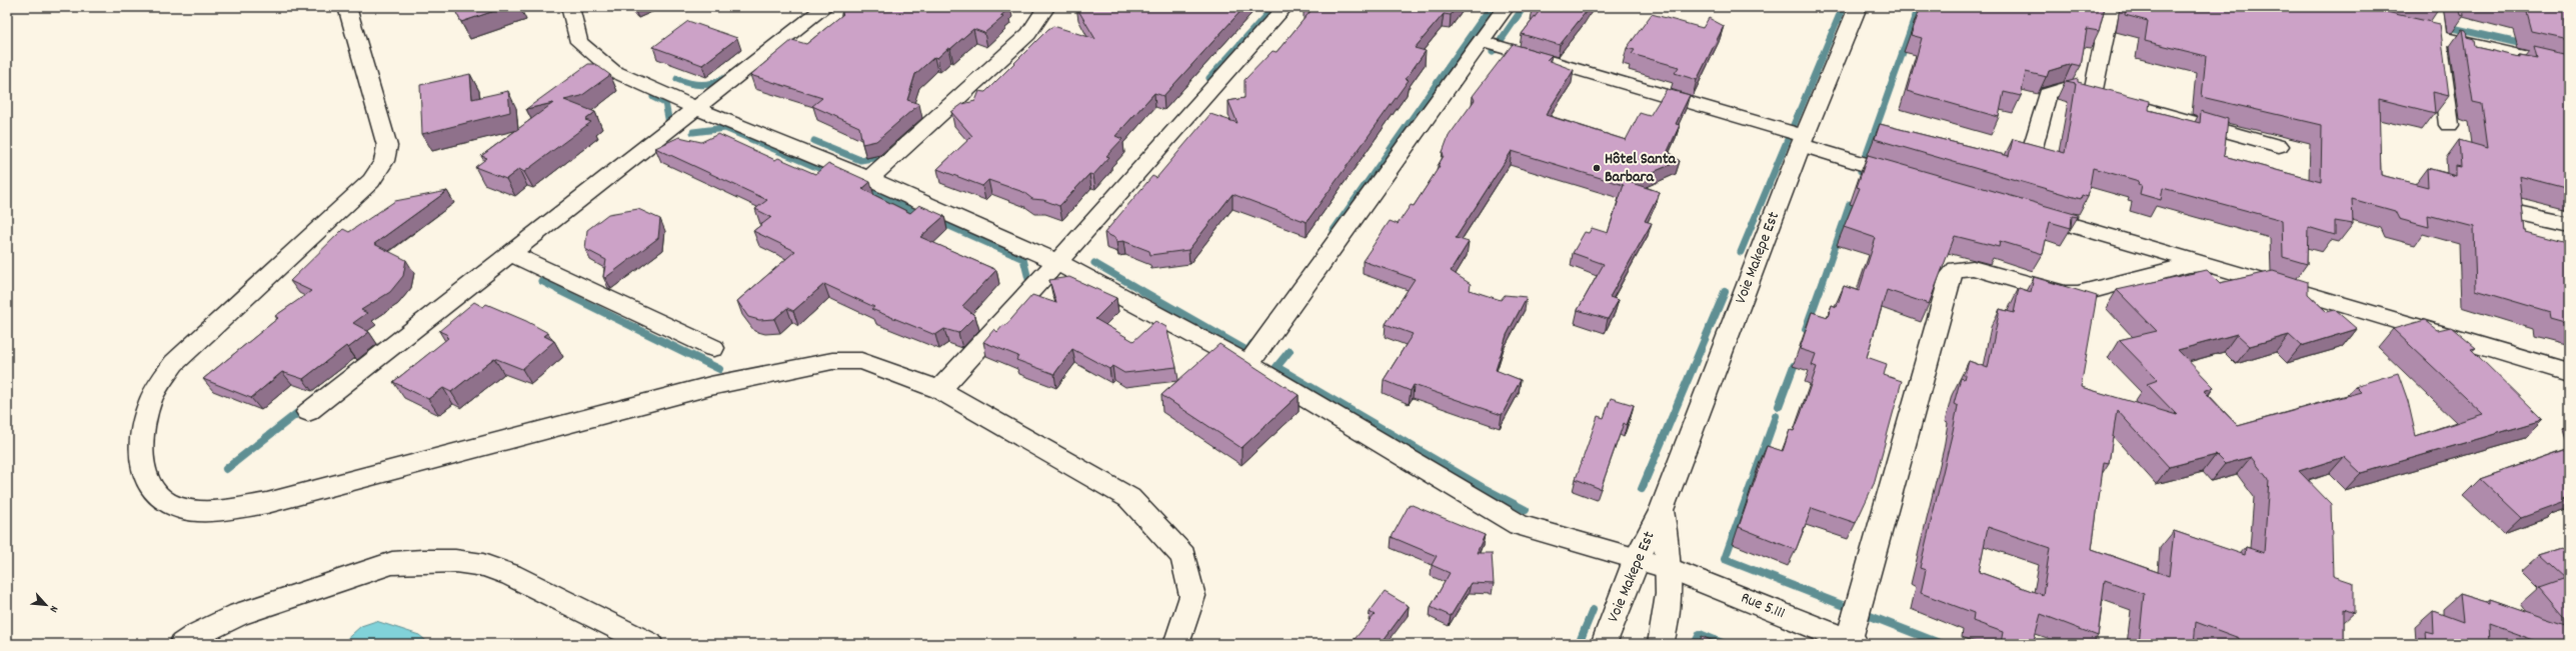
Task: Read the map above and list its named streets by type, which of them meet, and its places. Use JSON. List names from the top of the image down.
{
  "streets": {
    "street": ["Voie Makepe Est", "Rue 5.111"]
  },
  "crossings": [
    ["Voie Makepe Est", "Rue 5.111"]
  ],
  "places": ["Hôtel Santa Barbara"],
  "north": "bottom right"
}
